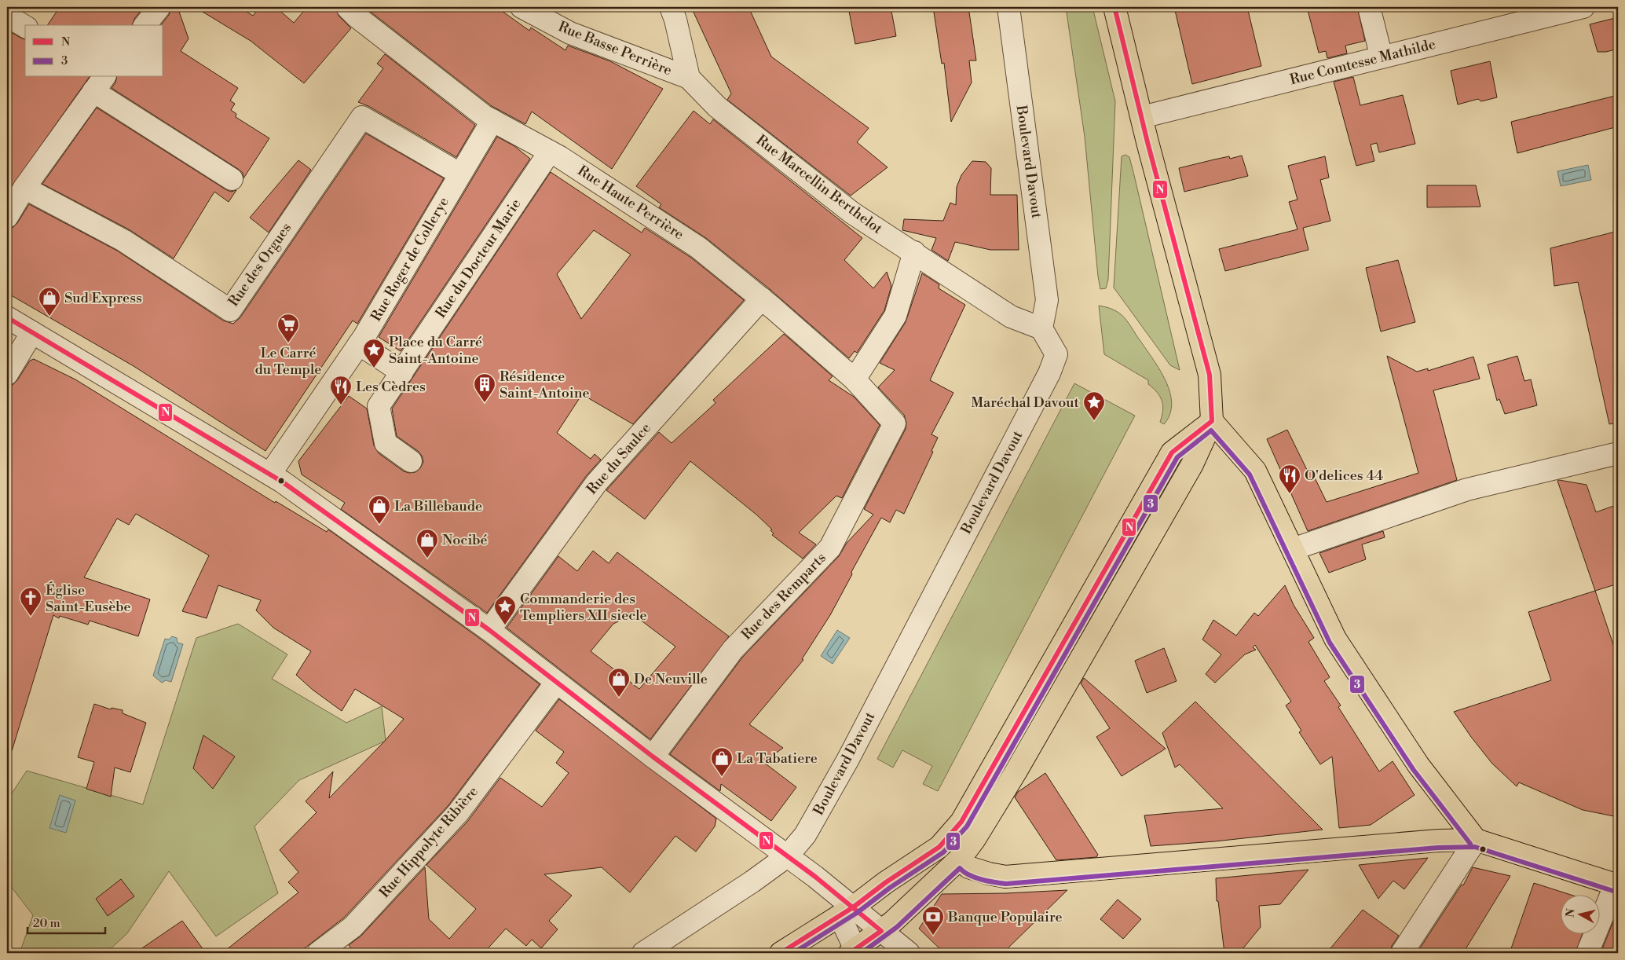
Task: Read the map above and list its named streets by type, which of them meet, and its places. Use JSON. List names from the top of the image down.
{
  "streets": {
    "street": [
      "Rue Basse Perrière",
      "Rue Comtesse Mathilde",
      "Boulevard Davout",
      "Rue Marcellin Berthelot",
      "Rue Haute Perrière",
      "Rue du Docteur Marie",
      "Rue Roger de Collerye",
      "Rue des Orgues",
      "Rue du Saulce",
      "Rue des Remparts",
      "Rue Hippolyte Ribière"
    ]
  },
  "crossings": [
    ["Rue Basse Perrière", "Rue Marcellin Berthelot"],
    ["Boulevard Davout", "Rue Marcellin Berthelot"],
    ["Rue Haute Perrière", "Rue du Docteur Marie"],
    ["Rue Haute Perrière", "Rue Roger de Collerye"],
    ["Rue Haute Perrière", "Rue du Saulce"],
    ["Rue Haute Perrière", "Rue des Remparts"],
    ["Rue Roger de Collerye", "Rue des Orgues"]
  ],
  "places": {
    "shop": [
      "Sud Express",
      "La Billebaude",
      "Nocibé",
      "De Neuville",
      "La Tabatiere"
    ],
    "supermarket": ["Le Carré du Temple"],
    "place": ["Place du Carré Saint-Antoine", "Maréchal Davout", "Commanderie des Templiers XII siecle"],
    "building": ["Résidence Saint-Antoine"],
    "restaurant": ["Les Cèdres", "O'delices 44"],
    "church": ["Église Saint-Eusèbe"],
    "bank": ["Banque Populaire"]
  },
  "lines": ["transit line N", "transit line 3"],
  "legend": ["N", "3"],
  "scale_bar": "20 m",
  "north": "left"
}
